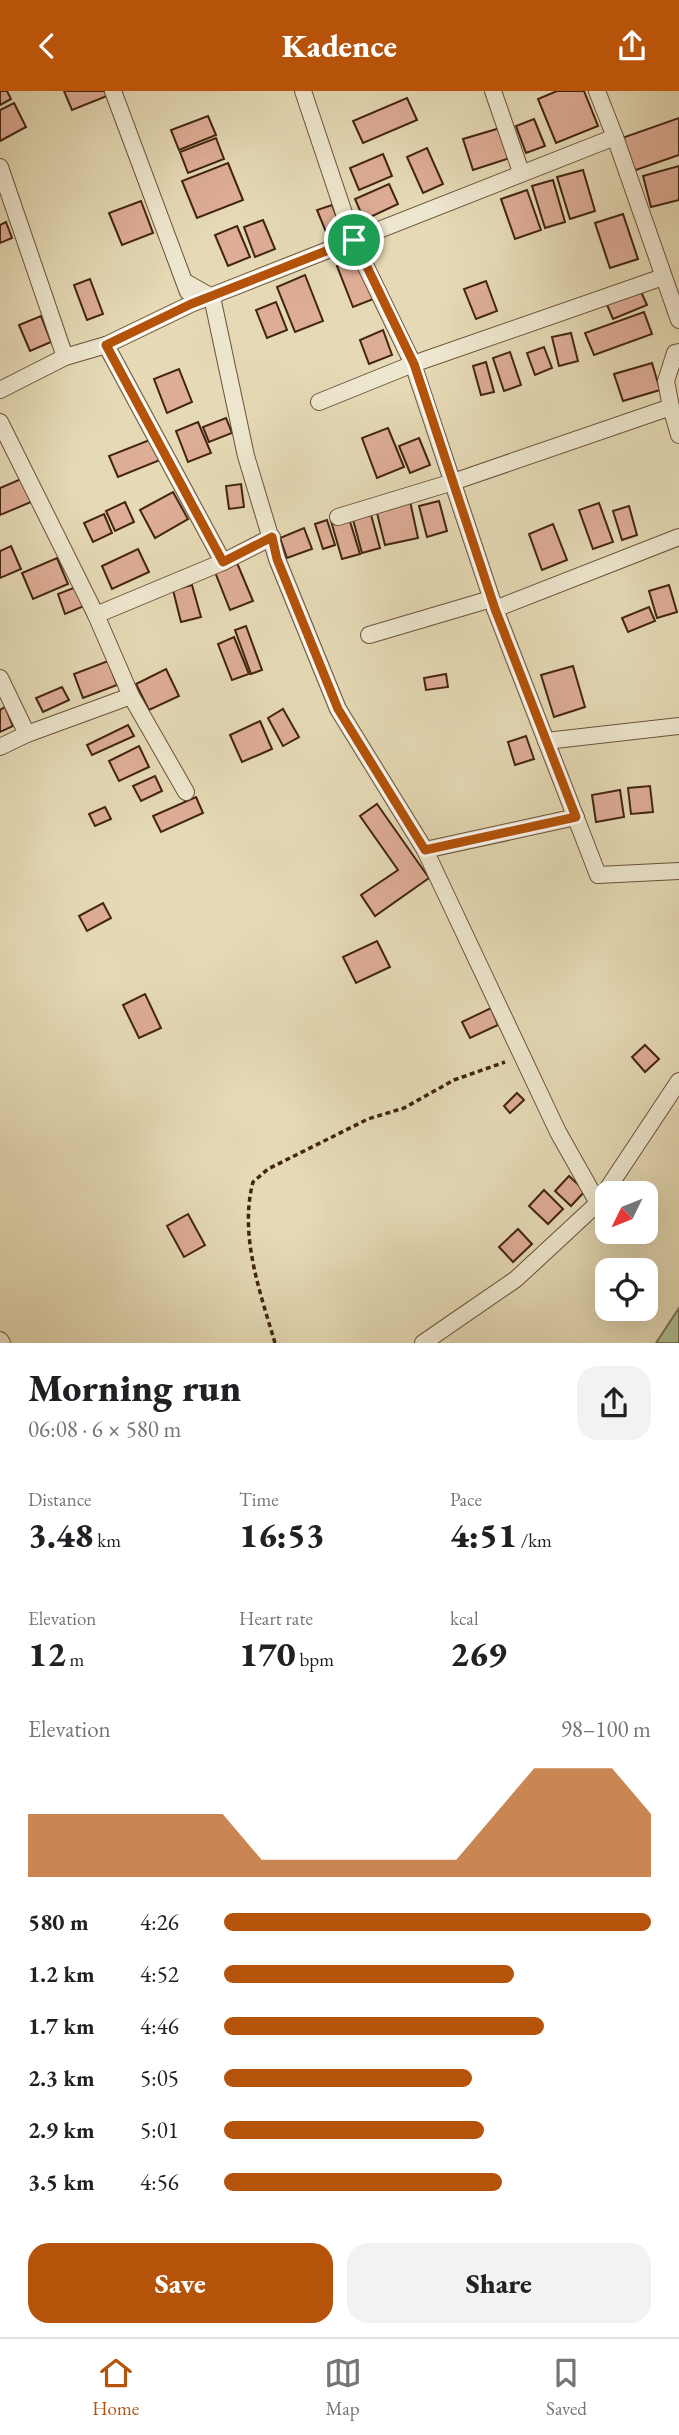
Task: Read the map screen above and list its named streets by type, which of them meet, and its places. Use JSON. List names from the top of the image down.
{
  "north": "bottom left",
  "page": {
    "header": "Kadence",
    "heading": ["Morning run", "06:08 · 6 × 580 m"],
    "stats": [
      ["Distance", "3.48 km"],
      ["Time", "16:53"],
      ["Pace", "4:51 /km"],
      ["Elevation", "12 m"],
      ["Heart rate", "170 bpm"],
      ["kcal", "269"]
    ],
    "chart": ["Elevation", "98–100 m"],
    "list": [
      {
        "name": "580 m",
        "note": "4:26"
      },
      {
        "name": "1.2 km",
        "note": "4:52"
      },
      {
        "name": "1.7 km",
        "note": "4:46"
      },
      {
        "name": "2.3 km",
        "note": "5:05"
      },
      {
        "name": "2.9 km",
        "note": "5:01"
      },
      {
        "name": "3.5 km",
        "note": "4:56"
      }
    ],
    "buttons": ["Save", "Share"],
    "tabs": ["Home", "Map", "Saved"]
  }
}
